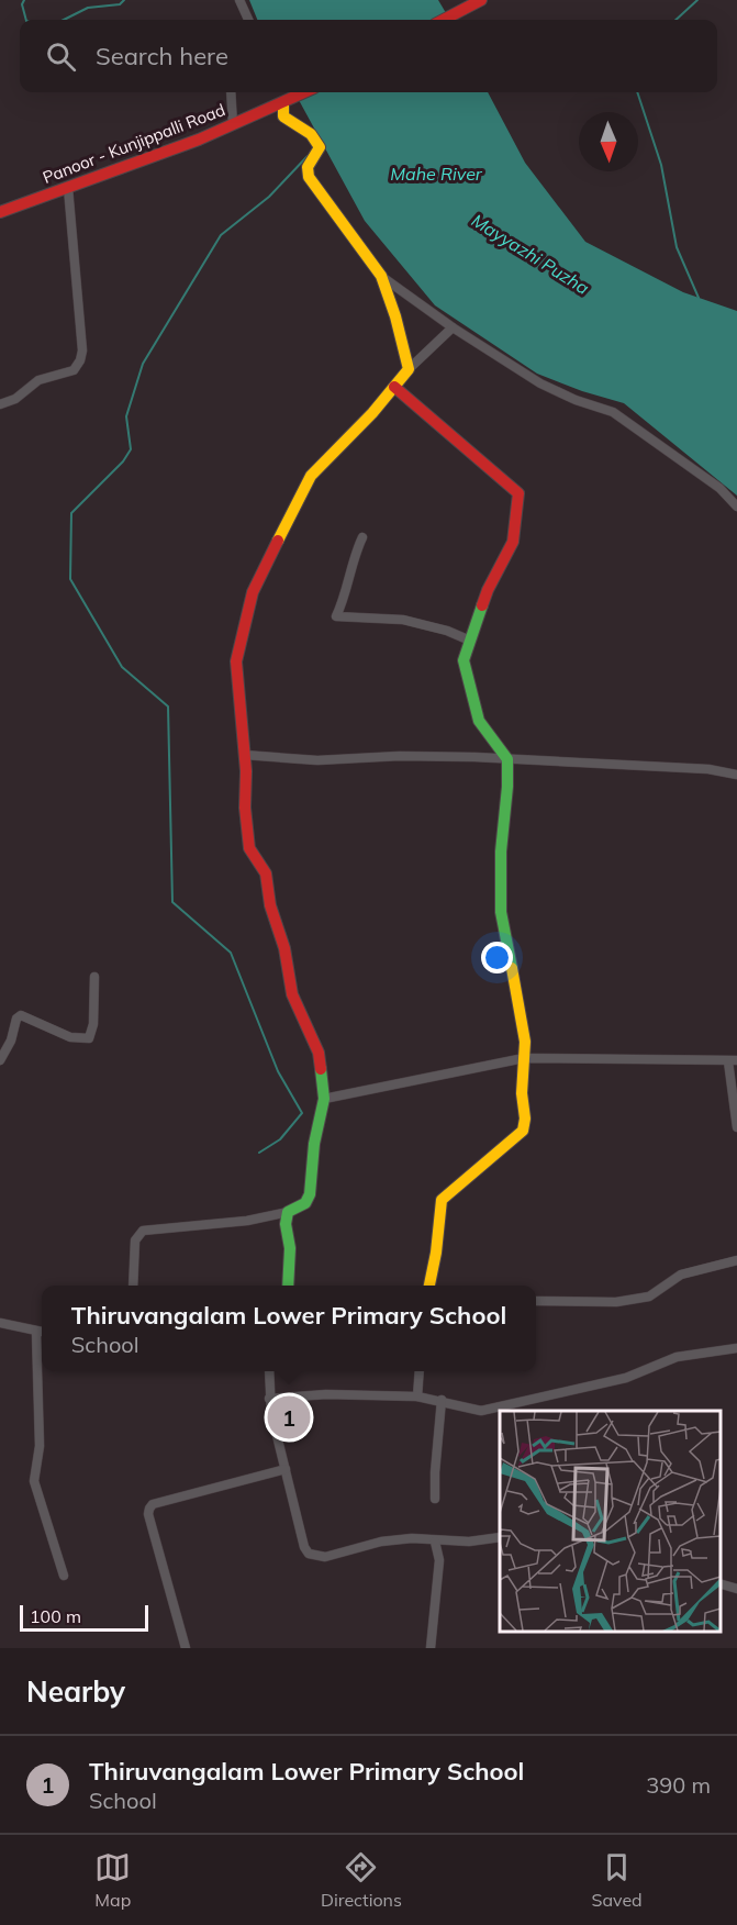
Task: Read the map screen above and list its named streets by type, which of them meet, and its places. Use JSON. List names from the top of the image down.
{
  "streets": {
    "street": ["Panoor - Kunjippalli Road"]
  },
  "water": ["Mahe River", "Mayyazhi Puzha"],
  "scale_bar": "100 m",
  "north": "bottom",
  "page": {
    "search": "Search here",
    "popup": ["Thiruvangalam Lower Primary School", "School"],
    "pins": "1",
    "scale": "100 m",
    "heading": "Nearby",
    "list": [
      {
        "mark": "1",
        "name": "Thiruvangalam Lower Primary School",
        "note": "School",
        "value": "390 m"
      }
    ],
    "nav": ["Map", "Directions", "Saved"]
  }
}
